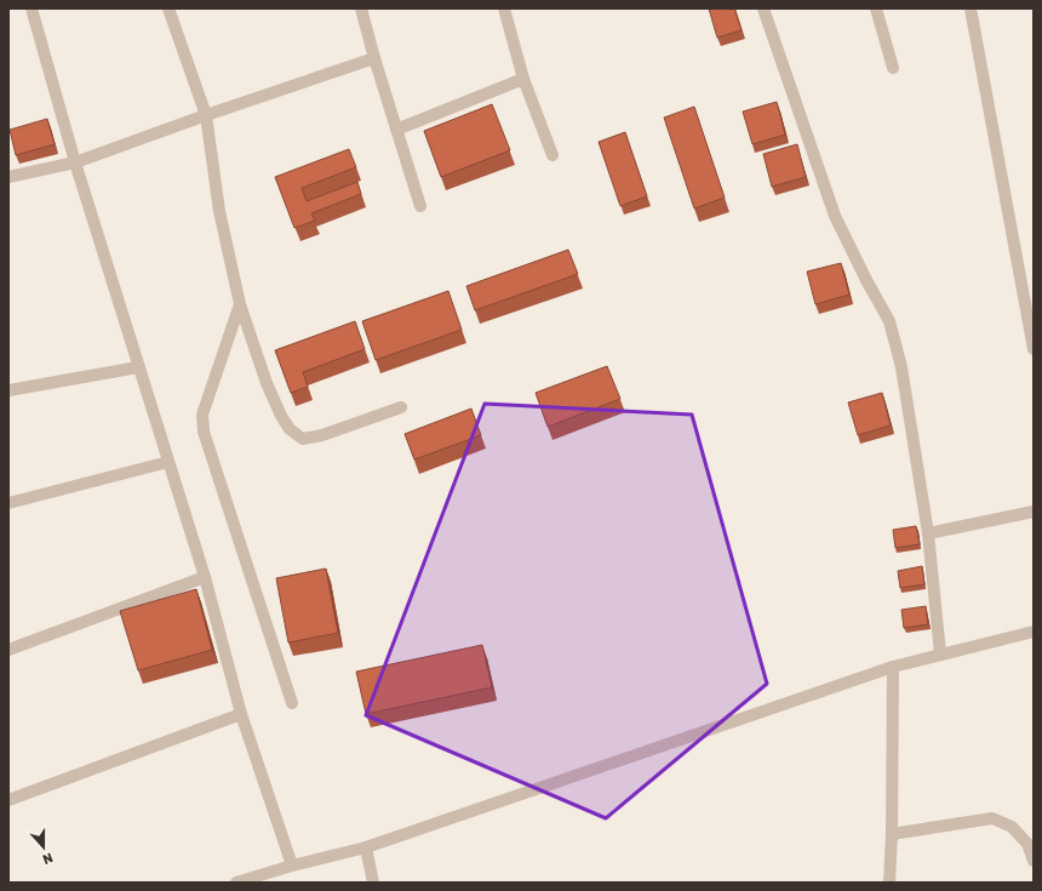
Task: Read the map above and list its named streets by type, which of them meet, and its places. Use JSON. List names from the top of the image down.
{
  "north": "bottom"
}
